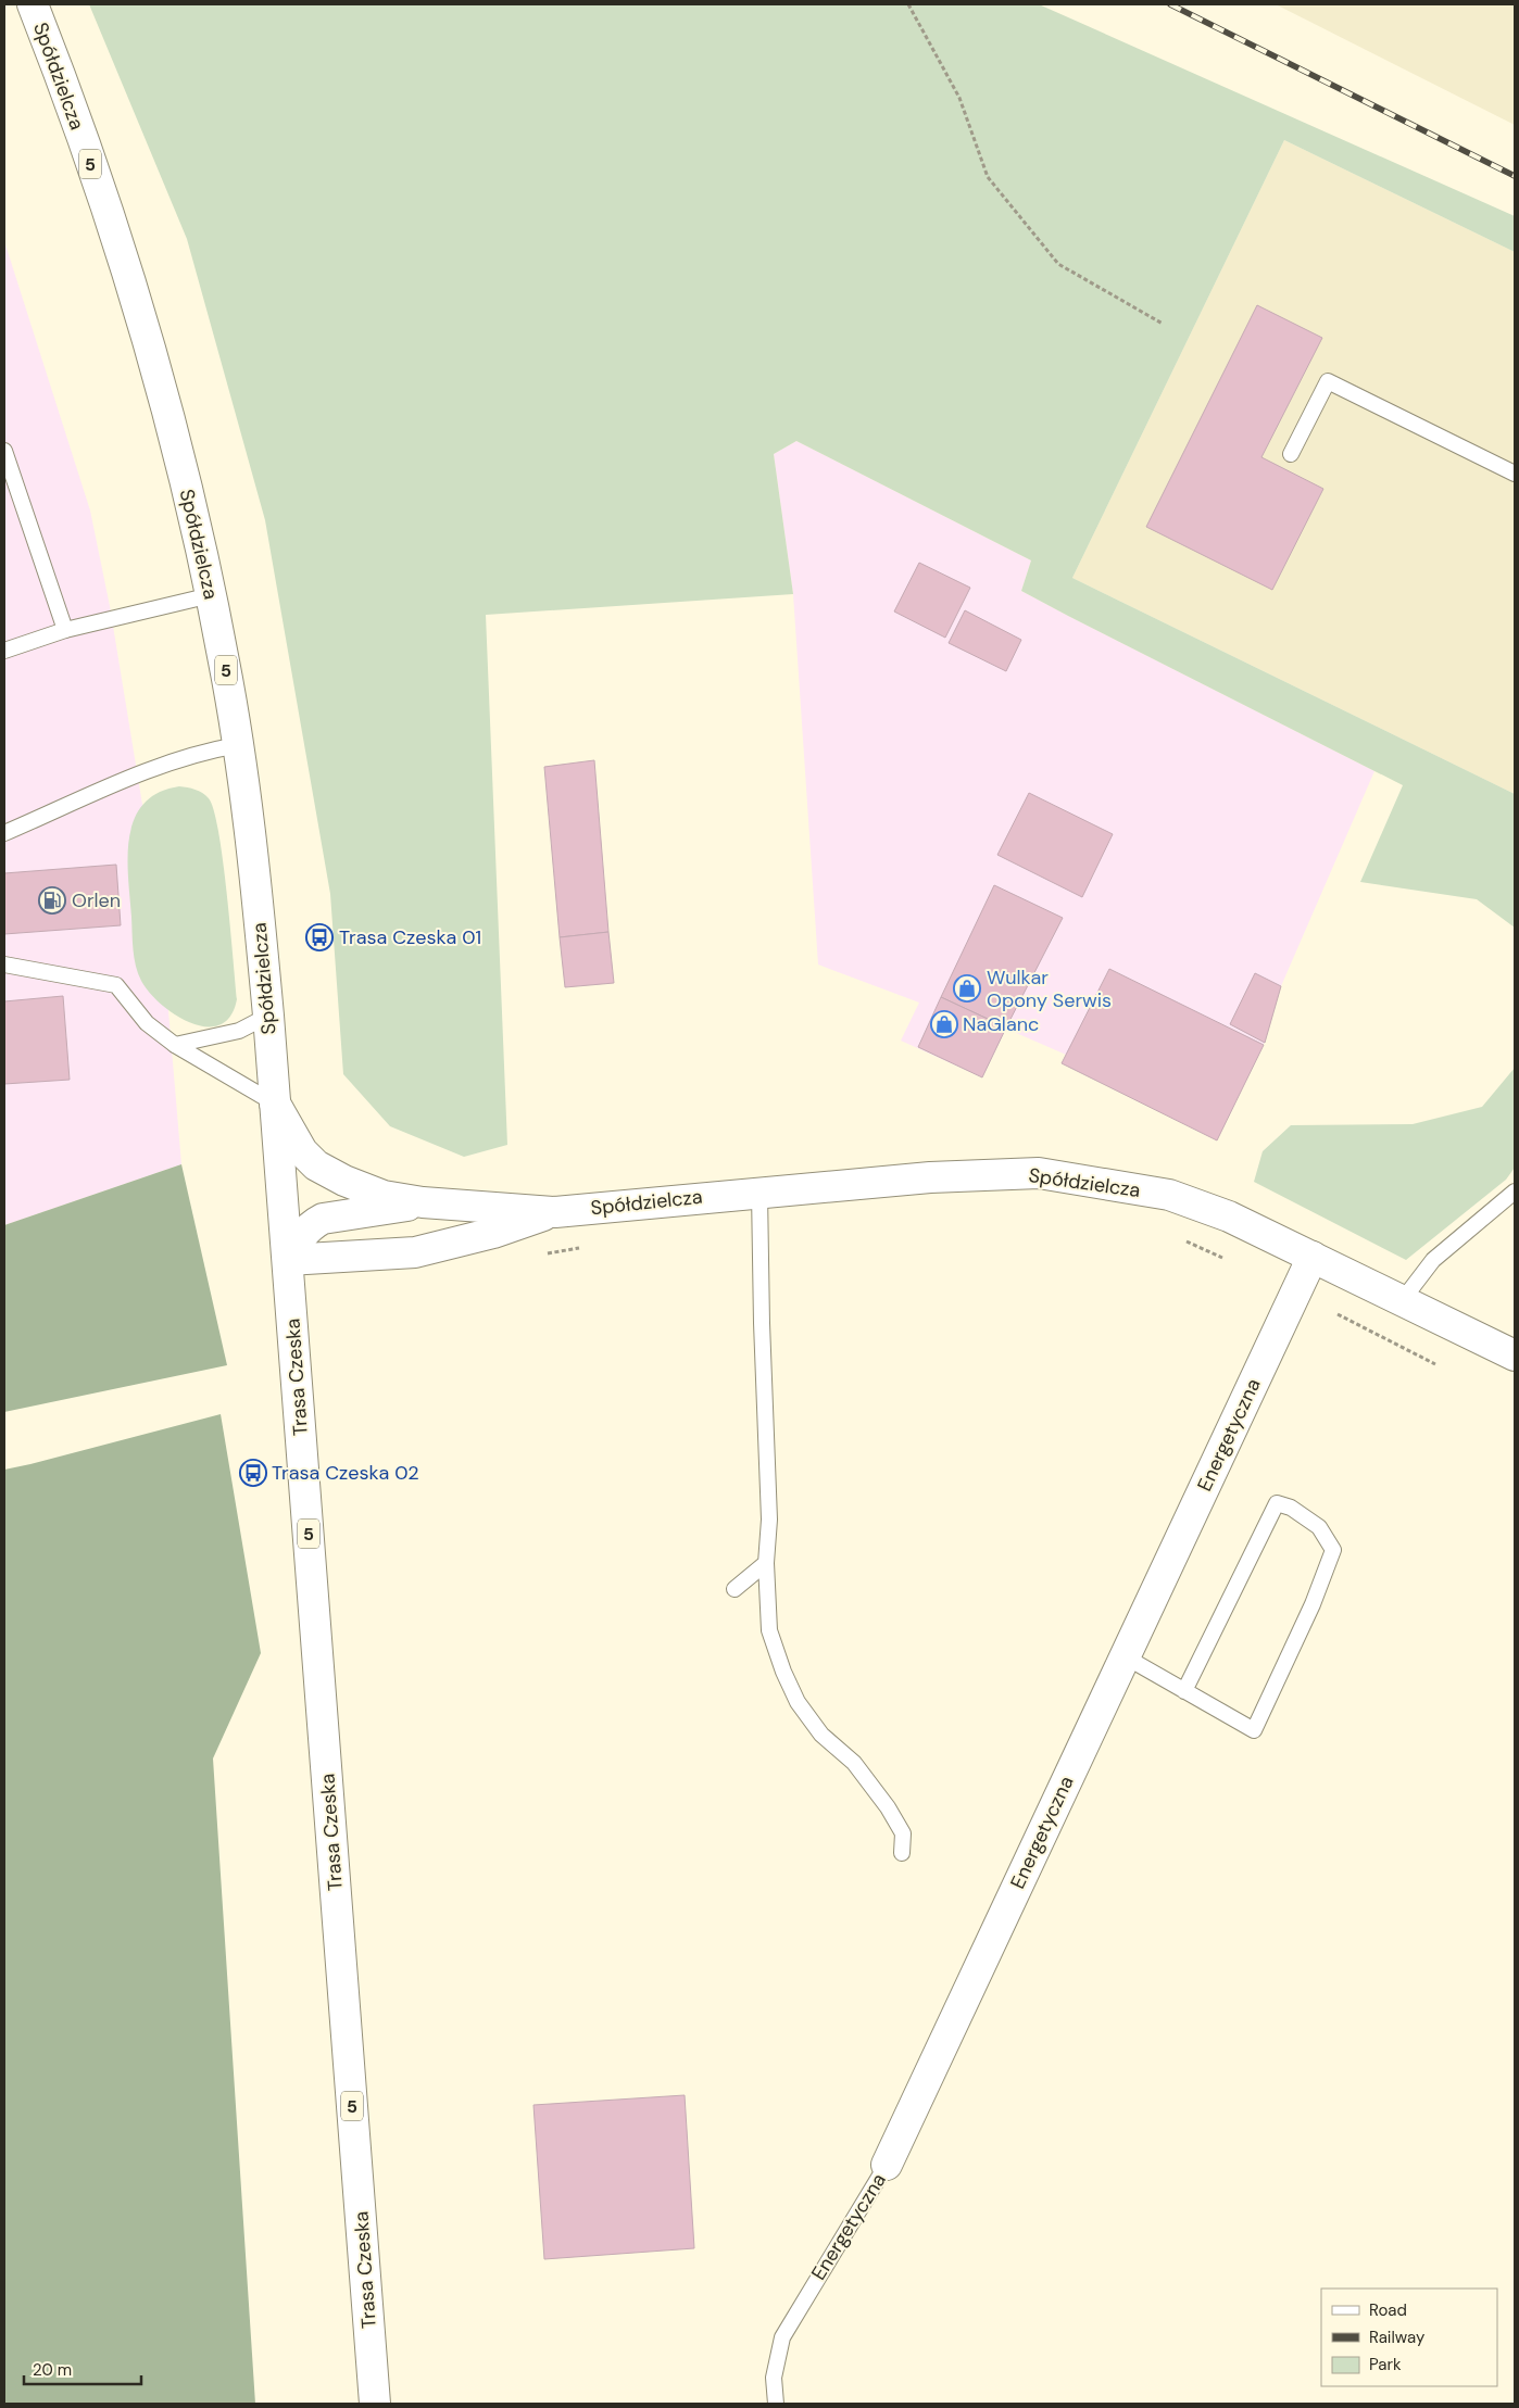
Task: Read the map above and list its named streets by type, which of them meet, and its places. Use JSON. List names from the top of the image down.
{
  "streets": {
    "street": [
      "Spółdzielcza",
      "5",
      "Trasa Czeska",
      "Energetyczna"
    ]
  },
  "crossings": [
    ["Spółdzielcza", "Trasa Czeska"],
    ["Spółdzielcza", "Energetyczna"]
  ],
  "places": {
    "fuel station": ["Orlen"],
    "bus stop": ["Trasa Czeska 01", "Trasa Czeska 02"],
    "shop": ["Wulkar Opony Serwis", "NaGlanc"]
  },
  "legend": ["Road", "Railway", "Park"],
  "scale_bar": "20 m"
}
